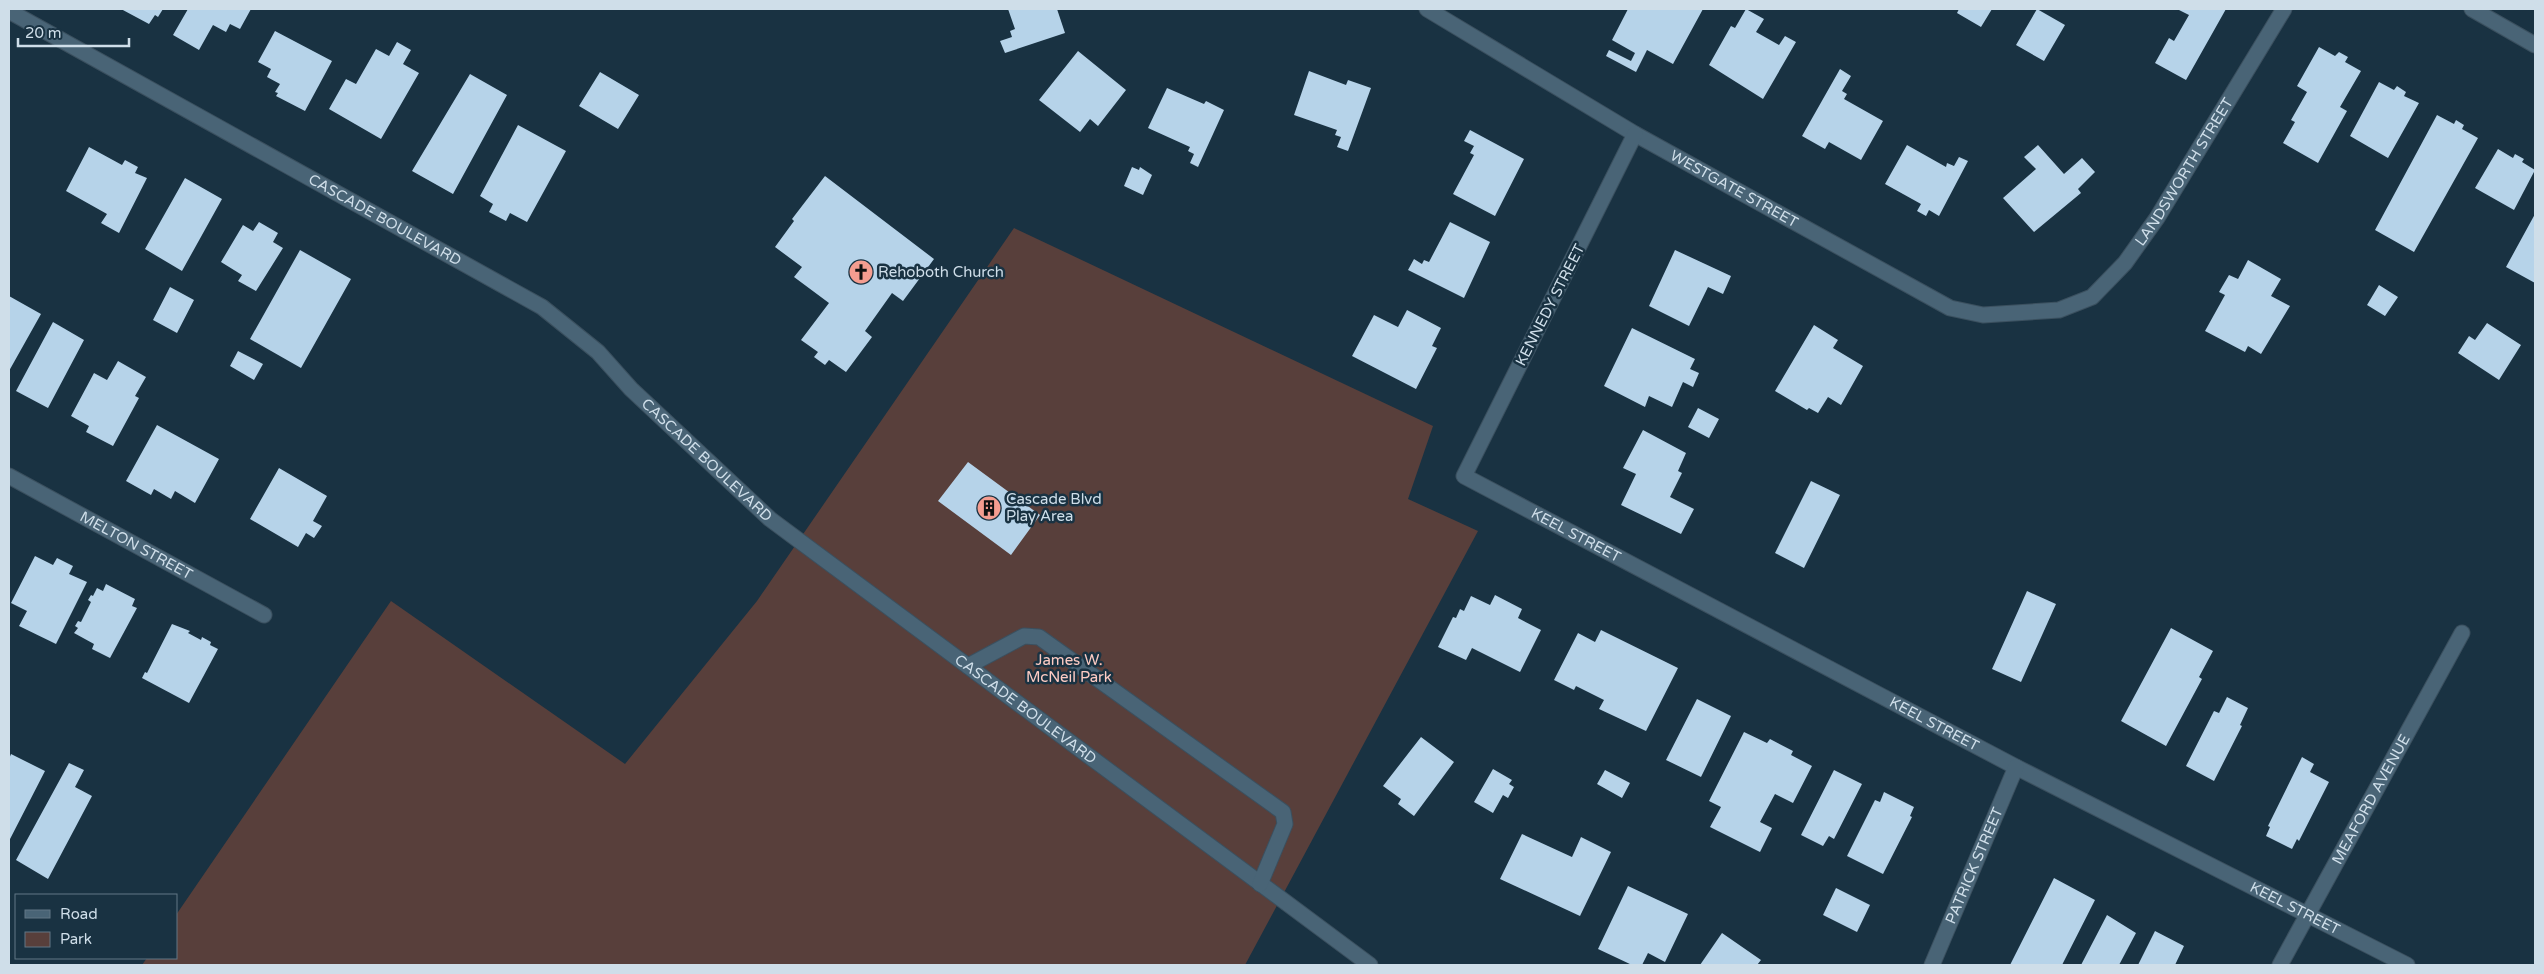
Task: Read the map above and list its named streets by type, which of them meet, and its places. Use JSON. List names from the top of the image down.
{
  "streets": {
    "street": [
      "LANDSWORTH STREET",
      "WESTGATE STREET",
      "CASCADE BOULEVARD",
      "KENNEDY STREET",
      "KEEL STREET",
      "MELTON STREET",
      "MEAFORD AVENUE",
      "PATRICK STREET"
    ]
  },
  "crossings": [
    ["LANDSWORTH STREET", "WESTGATE STREET"],
    ["WESTGATE STREET", "KENNEDY STREET"],
    ["KENNEDY STREET", "KEEL STREET"],
    ["KEEL STREET", "MEAFORD AVENUE"],
    ["KEEL STREET", "PATRICK STREET"]
  ],
  "parks": ["James W. McNeil Park"],
  "places": {
    "church": ["Rehoboth Church"],
    "building": ["Cascade Blvd Play Area"]
  },
  "legend": ["Road", "Park"],
  "scale_bar": "20 m"
}
